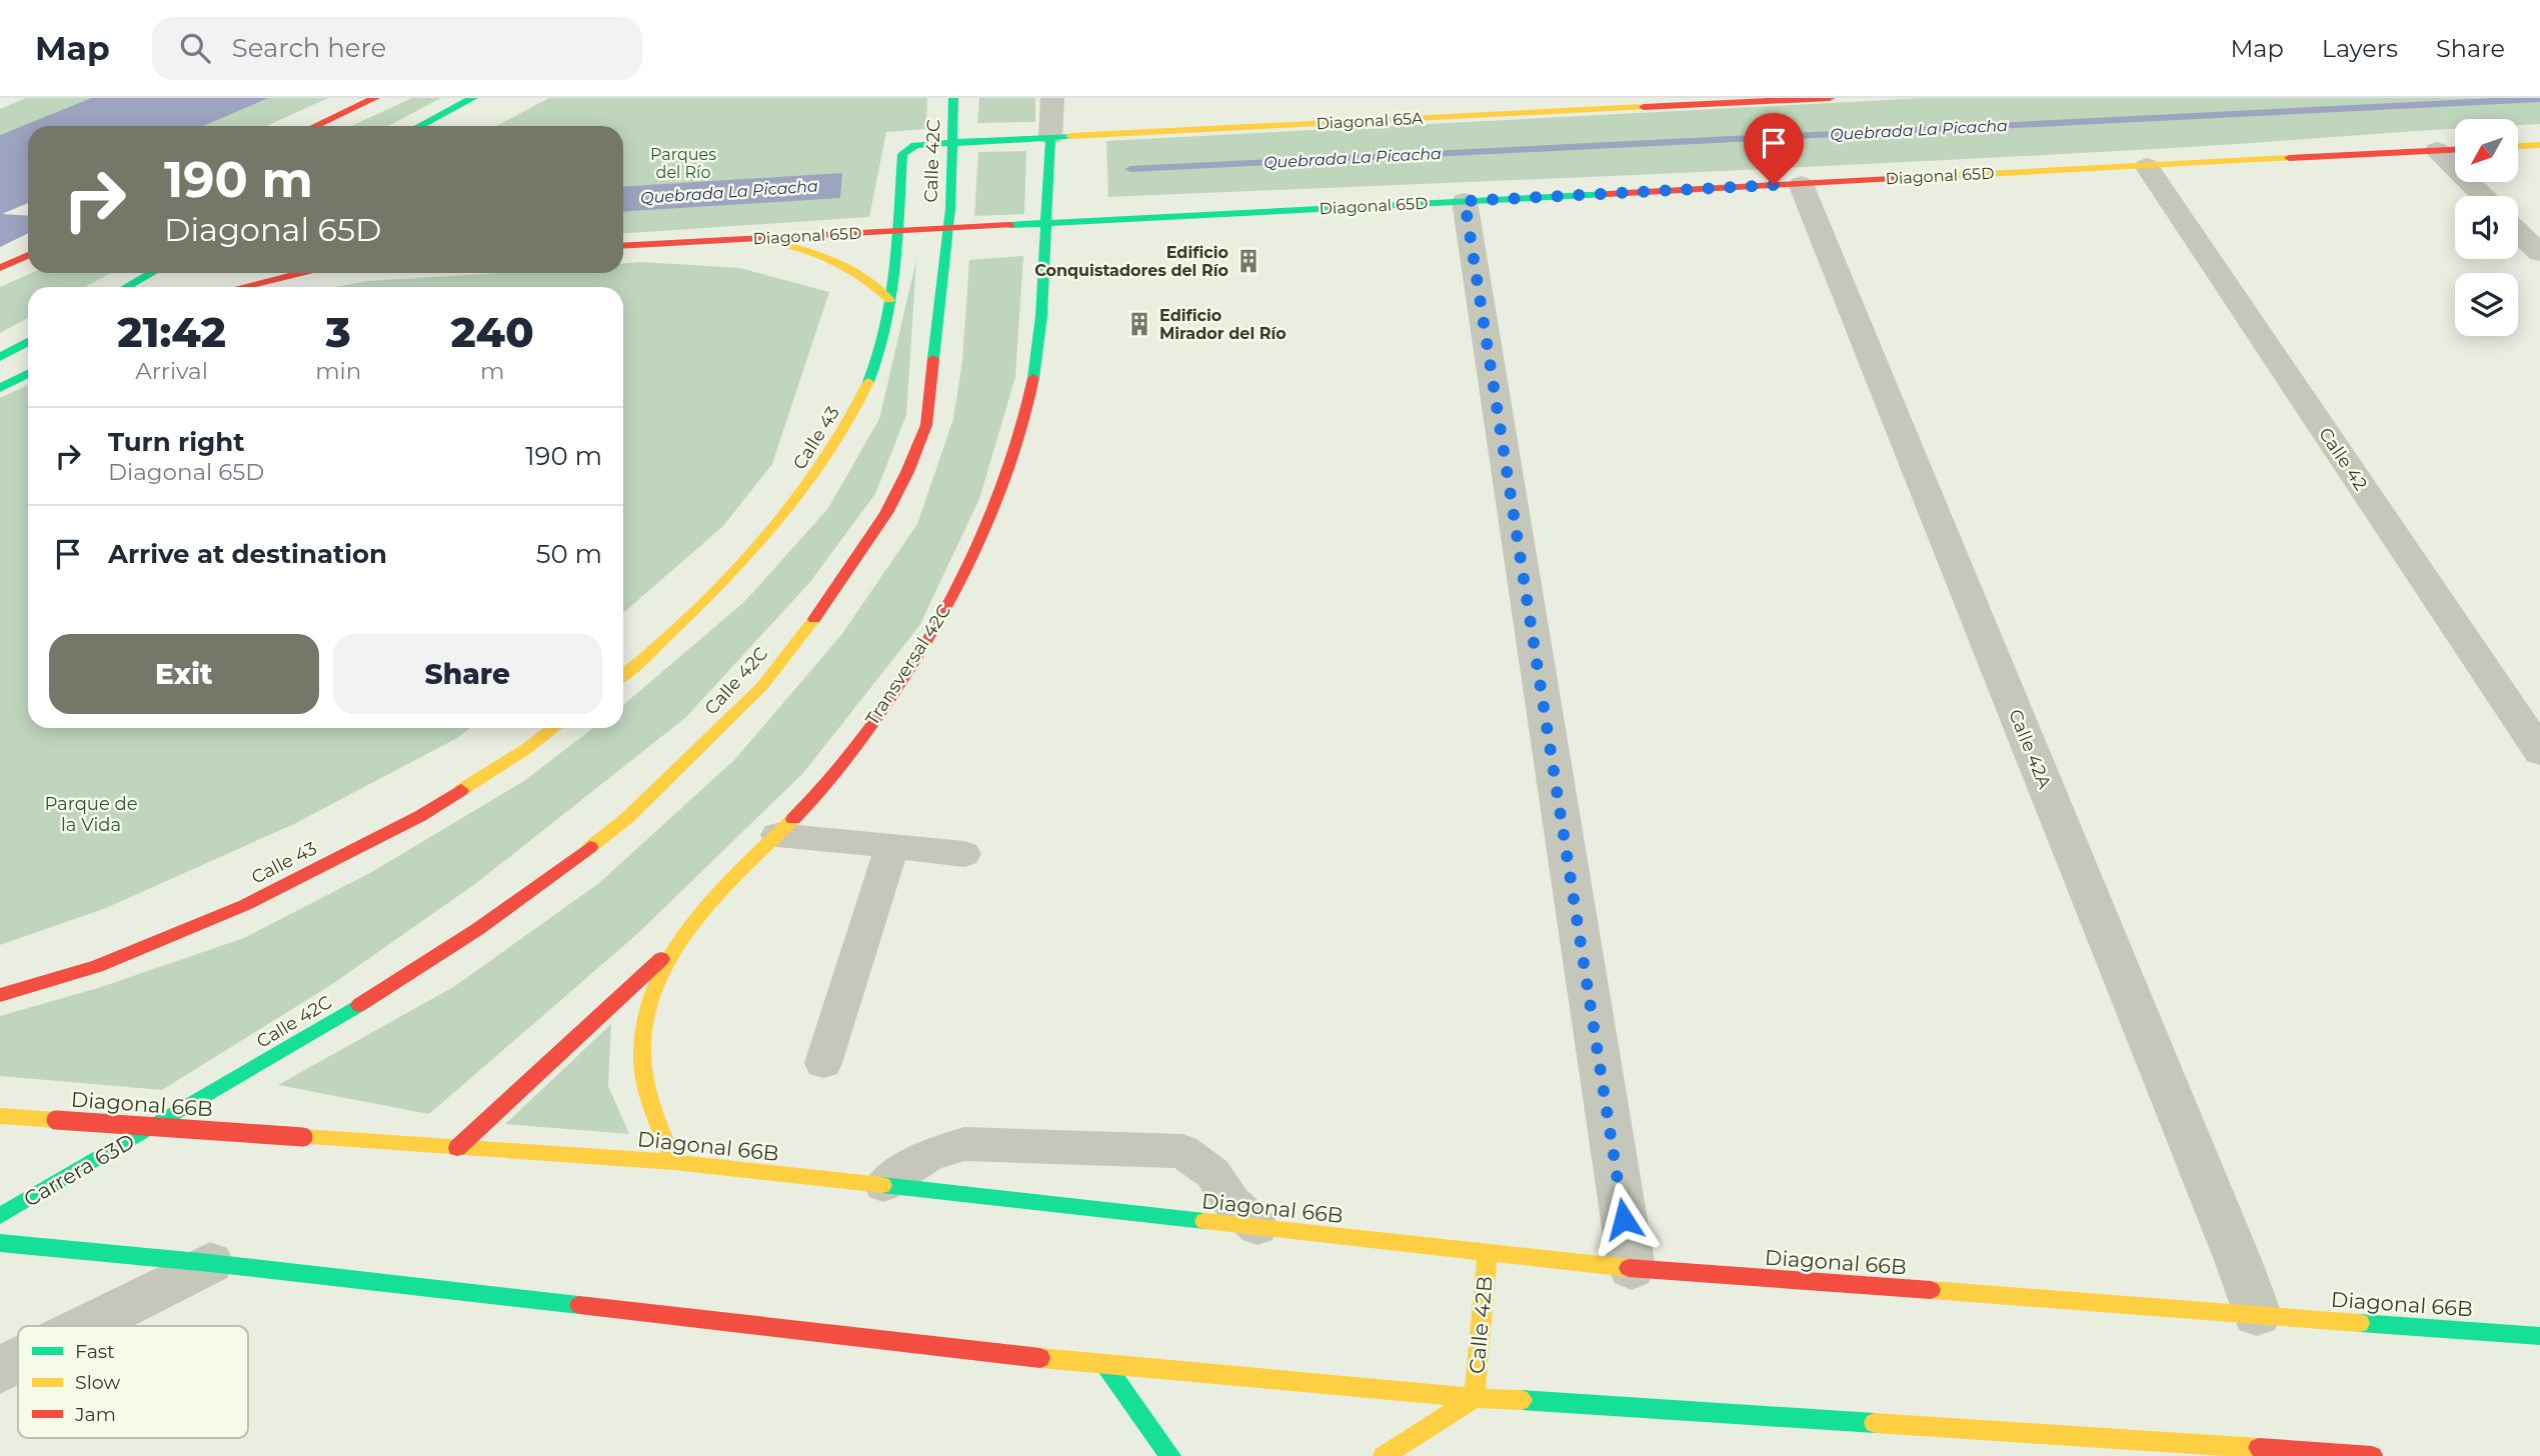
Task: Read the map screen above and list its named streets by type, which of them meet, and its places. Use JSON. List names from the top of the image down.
{
  "streets": {
    "main road": [
      "Diagonal 65A",
      "Calle 42C",
      "Diagonal 65D",
      "Calle 43",
      "Transversal 42C",
      "Diagonal 66B",
      "Carrera 63D",
      "Calle 42B"
    ],
    "street": ["Calle 42", "Calle 42A"]
  },
  "crossings": [
    ["Diagonal 65A", "Calle 42C"],
    ["Diagonal 65A", "Calle 43"],
    ["Diagonal 65A", "Transversal 42C"],
    ["Calle 42C", "Diagonal 65D"],
    ["Calle 42C", "Carrera 63D"],
    ["Diagonal 65D", "Calle 43"],
    ["Diagonal 65D", "Calle 42"],
    ["Diagonal 65D", "Transversal 42C"],
    ["Diagonal 65D", "Calle 42A"],
    ["Transversal 42C", "Diagonal 66B"],
    ["Calle 42A", "Diagonal 66B"],
    ["Diagonal 66B", "Calle 42B"]
  ],
  "water": ["Quebrada La Picacha"],
  "parks": ["Parques del Río", "Parque de la Vida"],
  "places": {
    "building": ["Edificio Conquistadores del Río", "Edificio Mirador del Río"]
  },
  "legend": ["Fast", "Slow", "Jam"],
  "north": "bottom left",
  "page": {
    "header": "Map",
    "search": "Search here",
    "nav": ["Map", "Layers", "Share"],
    "turn": ["190 m", "Diagonal 65D"],
    "eta": [
      "21:42",
      "Arrival",
      "3",
      "min",
      "240",
      "m"
    ],
    "list": [
      {
        "name": "Turn right",
        "note": "Diagonal 65D",
        "value": "190 m"
      },
      {
        "name": "Arrive at destination",
        "value": "50 m"
      }
    ],
    "buttons": ["Exit", "Share"]
  }
}
